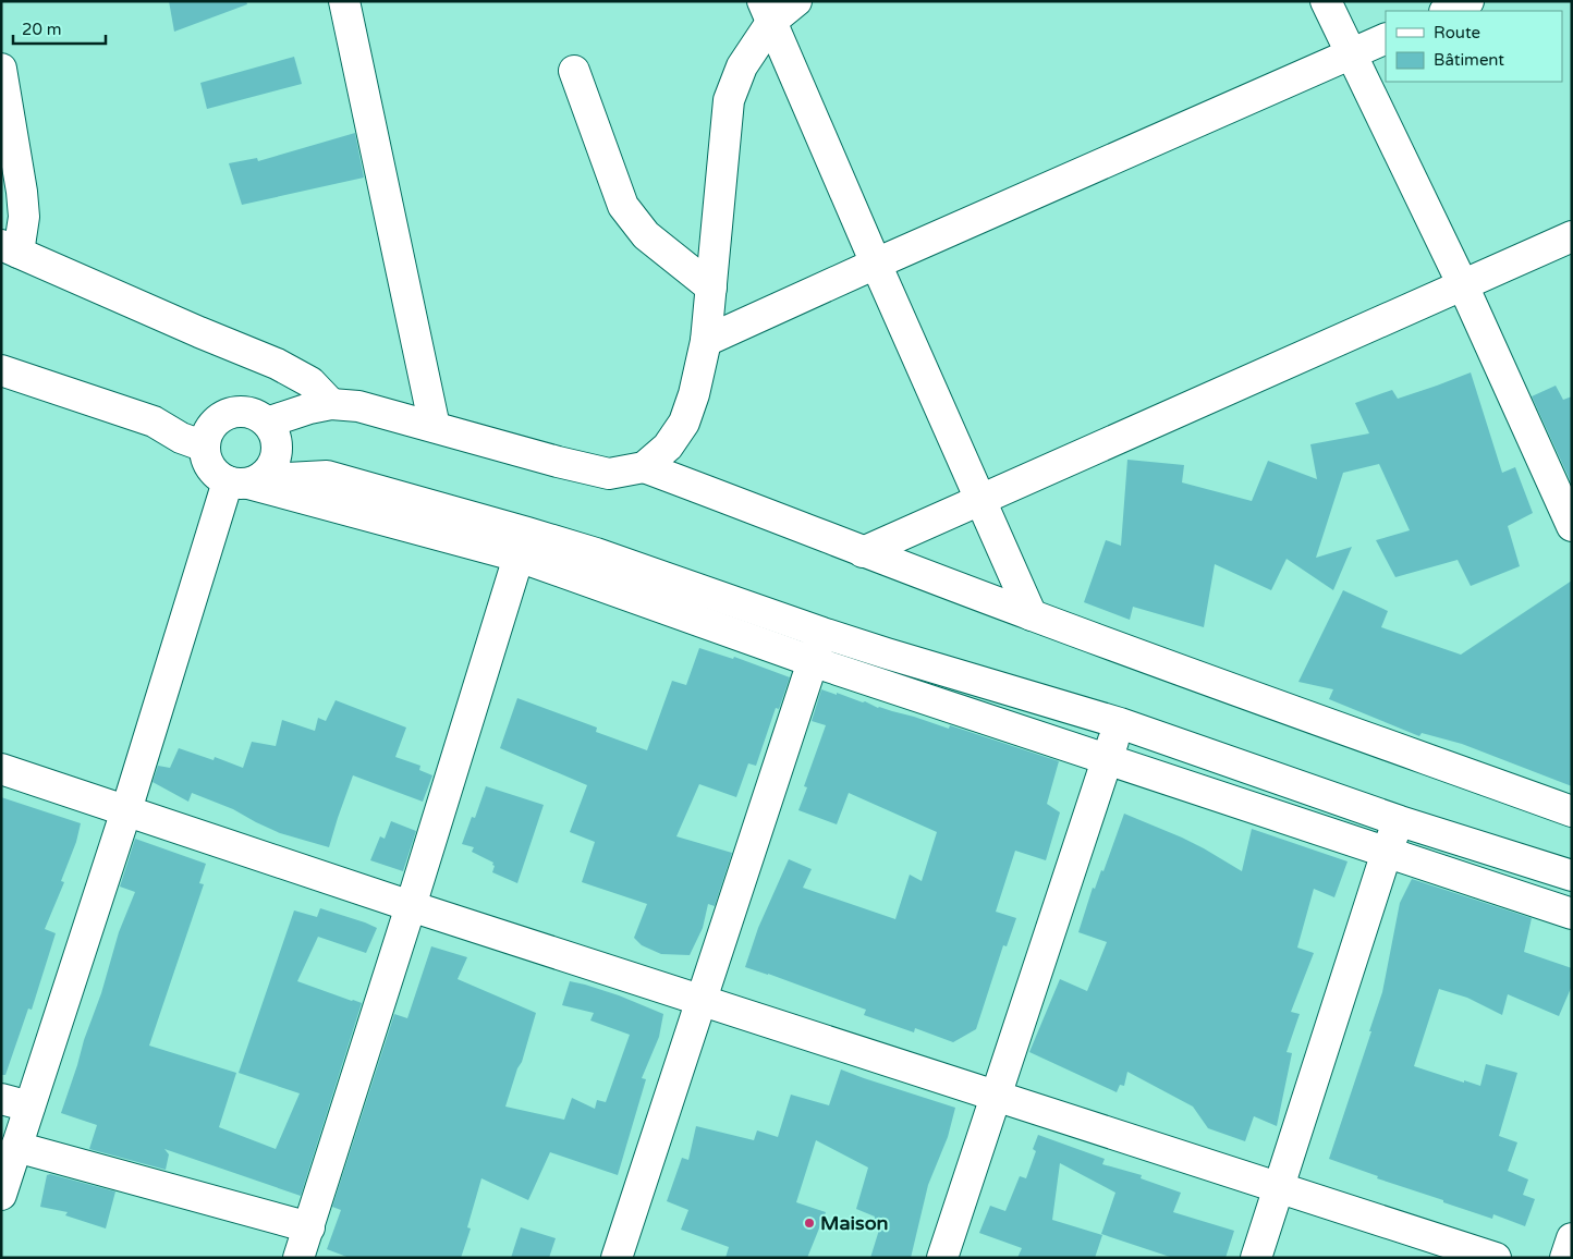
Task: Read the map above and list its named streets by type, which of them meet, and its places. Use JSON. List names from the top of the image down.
{
  "places": ["Maison"],
  "legend": ["Route", "Bâtiment"],
  "scale_bar": "20 m"
}
